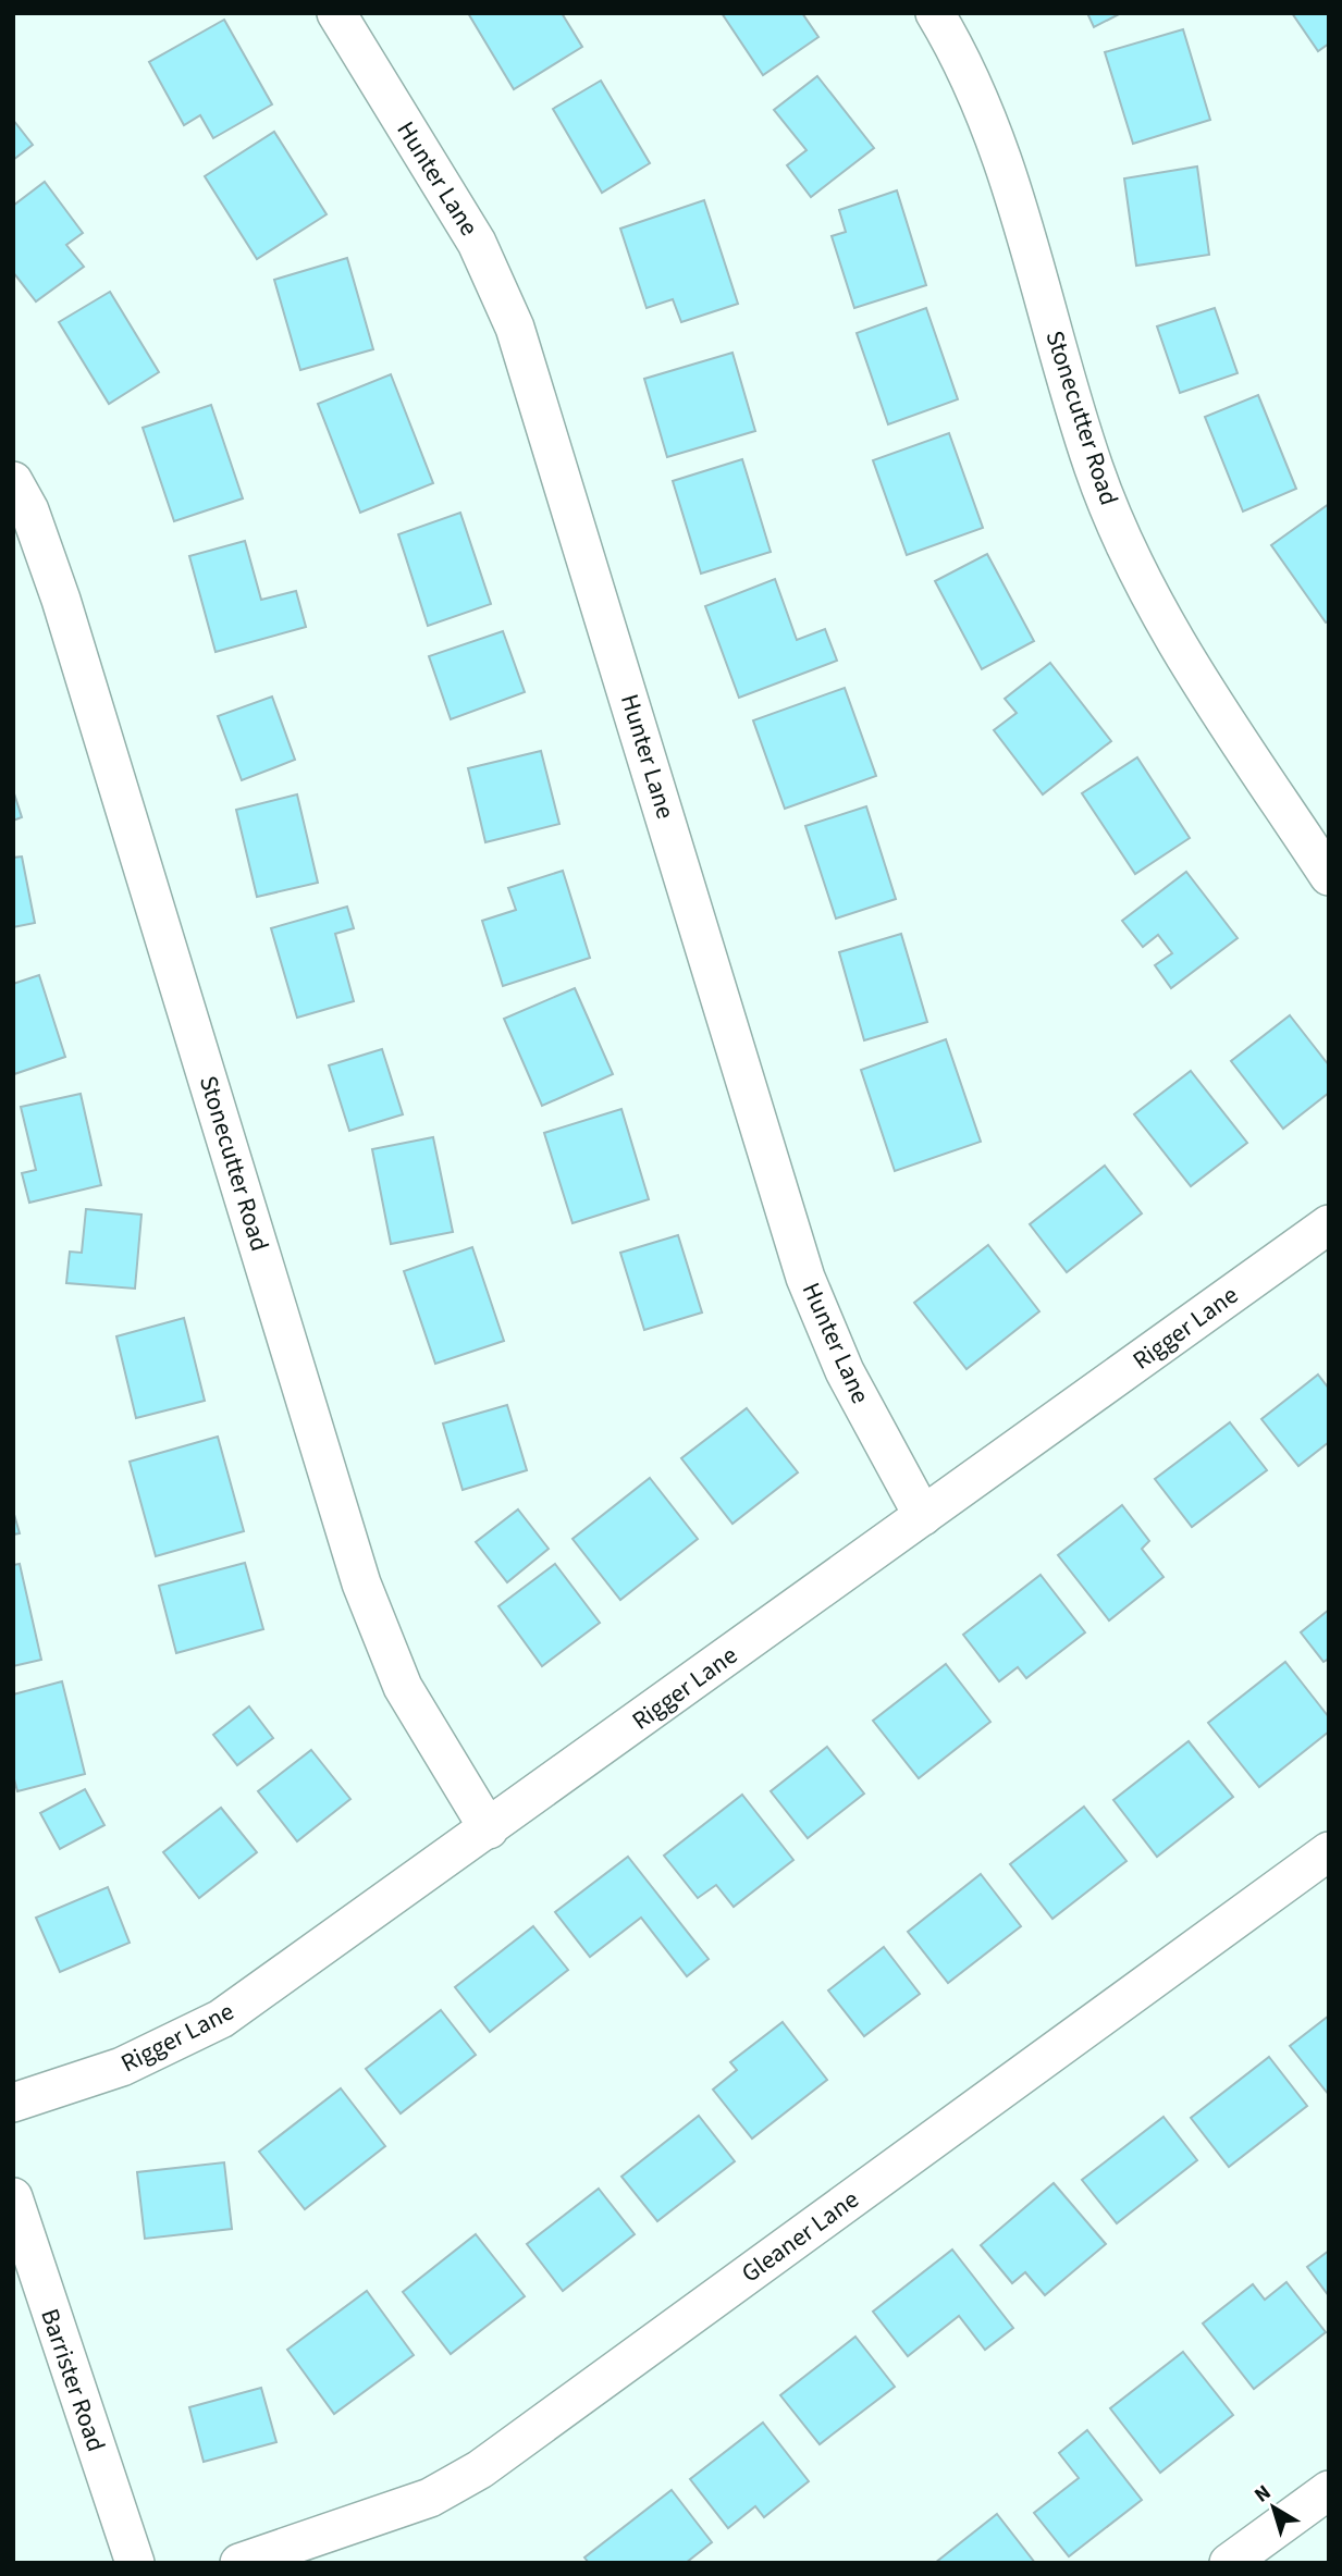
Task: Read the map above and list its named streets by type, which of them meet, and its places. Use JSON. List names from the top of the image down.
{
  "streets": {
    "street": [
      "Hunter Lane",
      "Stonecutter Road",
      "Rigger Lane",
      "Gleaner Lane",
      "Barrister Road"
    ]
  },
  "crossings": [
    ["Hunter Lane", "Rigger Lane"],
    ["Stonecutter Road", "Rigger Lane"]
  ],
  "north": "top left"
}
